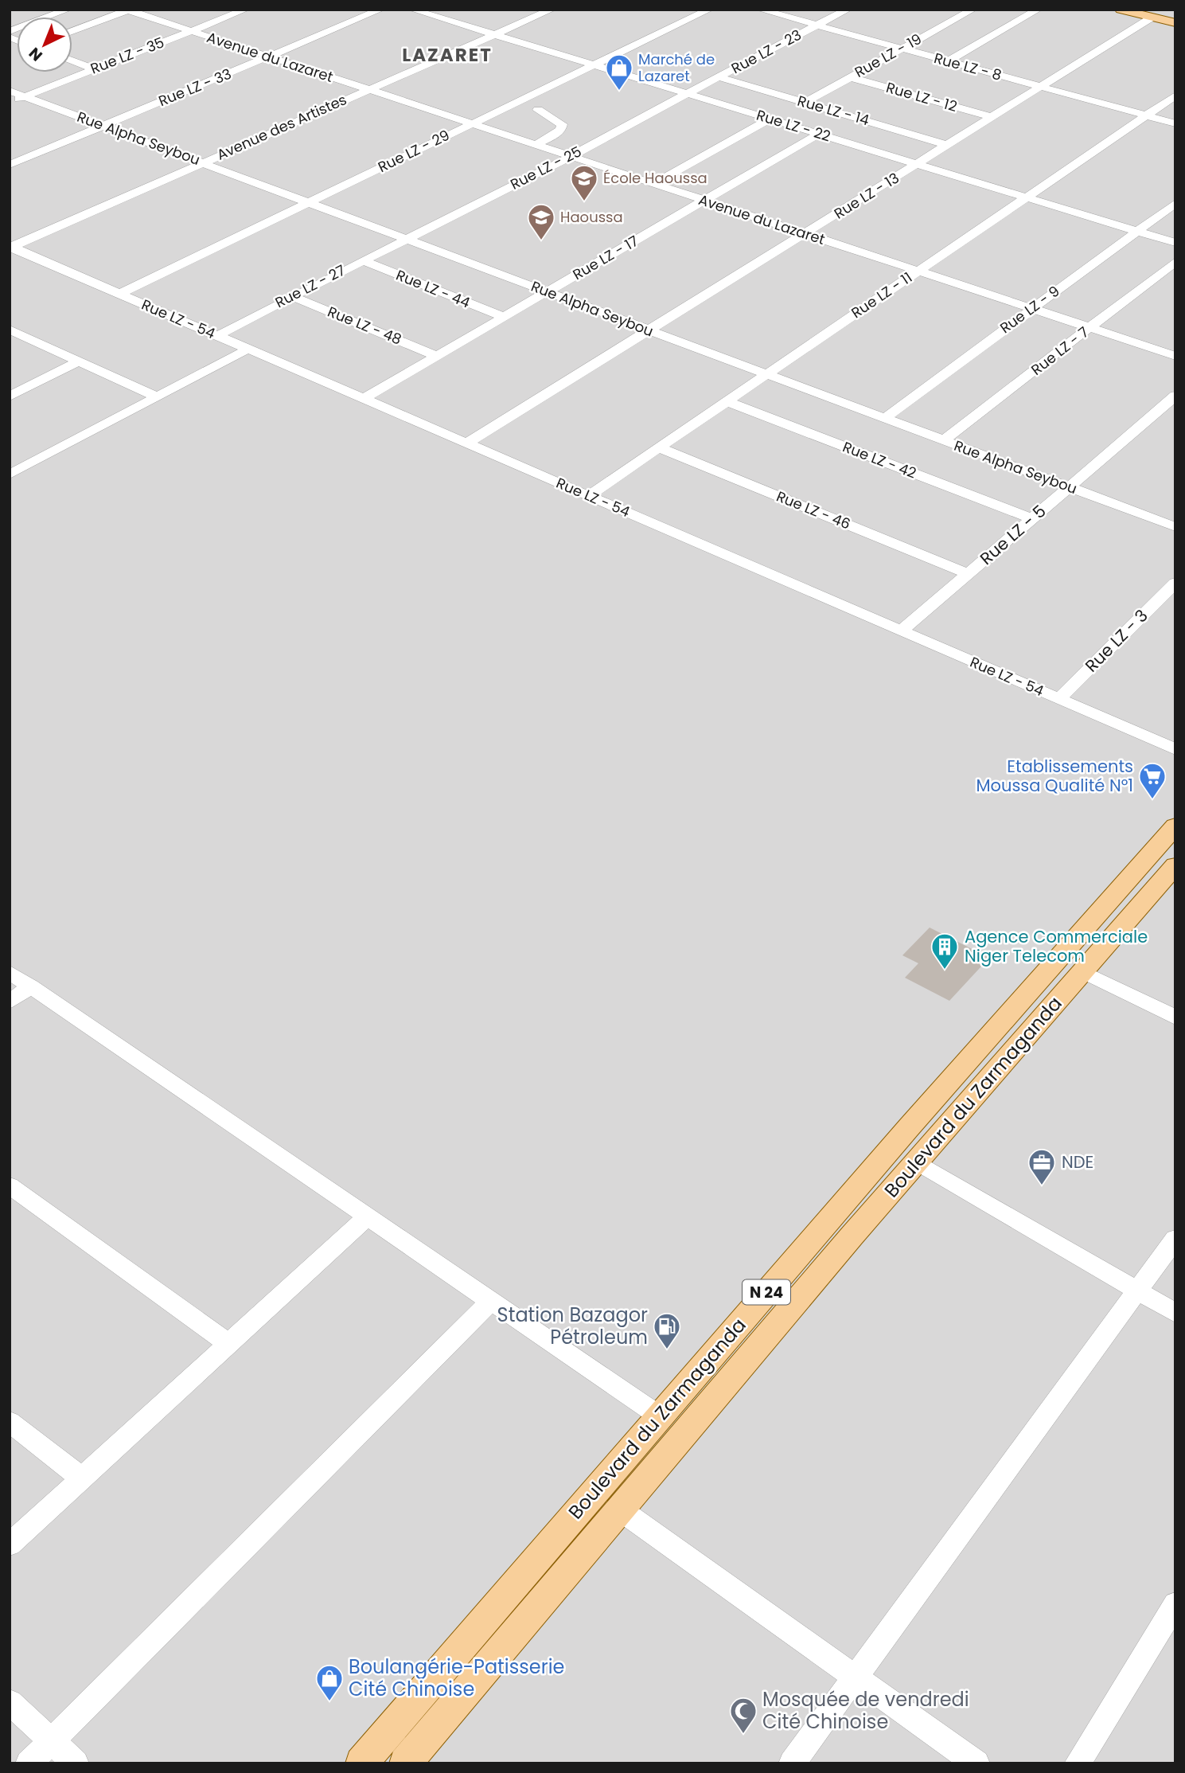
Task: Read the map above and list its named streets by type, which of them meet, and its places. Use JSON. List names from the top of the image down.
{
  "streets": {
    "main road": ["Boulevard du Zarmaganda", "N 24"],
    "street": [
      "Rue LZ - 23",
      "Rue LZ - 35",
      "Rue LZ - 19",
      "Avenue du Lazaret",
      "Rue LZ - 8",
      "Rue LZ - 33",
      "Rue LZ - 12",
      "Rue LZ - 14",
      "Rue LZ - 22",
      "Avenue des Artistes",
      "Rue Alpha Seybou",
      "Rue LZ - 29",
      "Rue LZ - 25",
      "Rue LZ - 13",
      "Rue LZ - 17",
      "Rue LZ - 27",
      "Rue LZ - 44",
      "Rue LZ - 11",
      "Rue LZ - 9",
      "Rue LZ - 54",
      "Rue LZ - 48",
      "Rue LZ - 7",
      "Rue LZ - 42",
      "Rue LZ - 46",
      "Rue LZ - 5",
      "Rue LZ - 3"
    ]
  },
  "crossings": [
    ["Rue LZ - 23", "Rue LZ - 8"],
    ["Rue LZ - 23", "Rue LZ - 14"],
    ["Rue LZ - 23", "Rue LZ - 22"],
    ["Rue LZ - 23", "Rue LZ - 25"],
    ["Rue LZ - 35", "Avenue du Lazaret"],
    ["Rue LZ - 35", "Rue Alpha Seybou"],
    ["Rue LZ - 19", "Rue LZ - 8"],
    ["Rue LZ - 19", "Rue LZ - 12"],
    ["Rue LZ - 19", "Rue LZ - 14"],
    ["Avenue du Lazaret", "Rue LZ - 33"],
    ["Avenue du Lazaret", "Avenue des Artistes"],
    ["Avenue du Lazaret", "Rue LZ - 29"],
    ["Avenue du Lazaret", "Rue LZ - 25"],
    ["Avenue du Lazaret", "Rue LZ - 13"],
    ["Avenue du Lazaret", "Rue LZ - 17"],
    ["Avenue du Lazaret", "Rue LZ - 11"],
    ["Avenue du Lazaret", "Rue LZ - 9"],
    ["Avenue du Lazaret", "Rue LZ - 7"],
    ["Rue LZ - 8", "Rue LZ - 13"],
    ["Rue LZ - 8", "Rue LZ - 11"],
    ["Rue LZ - 33", "Rue Alpha Seybou"],
    ["Rue LZ - 12", "Rue LZ - 13"],
    ["Rue LZ - 14", "Rue LZ - 13"],
    ["Rue LZ - 22", "Avenue des Artistes"],
    ["Rue LZ - 22", "Rue LZ - 29"],
    ["Rue LZ - 22", "Rue LZ - 25"],
    ["Rue LZ - 22", "Rue LZ - 13"],
    ["Rue LZ - 22", "Rue LZ - 17"],
    ["Rue LZ - 22", "Rue LZ - 11"],
    ["Rue LZ - 22", "Rue LZ - 9"],
    ["Avenue des Artistes", "Rue Alpha Seybou"],
    ["Avenue des Artistes", "Rue LZ - 54"],
    ["Rue Alpha Seybou", "Rue LZ - 29"],
    ["Rue Alpha Seybou", "Rue LZ - 25"],
    ["Rue Alpha Seybou", "Rue LZ - 13"],
    ["Rue Alpha Seybou", "Rue LZ - 17"],
    ["Rue Alpha Seybou", "Rue LZ - 27"],
    ["Rue Alpha Seybou", "Rue LZ - 11"],
    ["Rue Alpha Seybou", "Rue LZ - 9"],
    ["Rue Alpha Seybou", "Rue LZ - 7"],
    ["Rue Alpha Seybou", "Rue LZ - 5"],
    ["Rue LZ - 29", "Rue LZ - 54"],
    ["Rue LZ - 25", "Rue LZ - 27"],
    ["Rue LZ - 13", "Rue LZ - 54"],
    ["Rue LZ - 17", "Rue LZ - 44"],
    ["Rue LZ - 17", "Rue LZ - 54"],
    ["Rue LZ - 17", "Rue LZ - 48"],
    ["Rue LZ - 27", "Rue LZ - 44"],
    ["Rue LZ - 27", "Rue LZ - 54"],
    ["Rue LZ - 27", "Rue LZ - 48"],
    ["Rue LZ - 11", "Rue LZ - 54"],
    ["Rue LZ - 11", "Rue LZ - 42"],
    ["Rue LZ - 11", "Rue LZ - 46"],
    ["Rue LZ - 54", "Rue LZ - 5"],
    ["Rue LZ - 54", "Rue LZ - 3"],
    ["Rue LZ - 42", "Rue LZ - 5"],
    ["Rue LZ - 46", "Rue LZ - 5"]
  ],
  "districts": ["LAZARET"],
  "places": {
    "shop": ["Marché de Lazaret", "Boulangérie-Patisserie Cité Chinoise"],
    "school or university": ["École Haoussa", "Haoussa"],
    "supermarket": ["Etablissements Moussa Qualité N°1"],
    "building": ["Agence Commerciale Niger Telecom"],
    "office": ["NDE"],
    "fuel station": ["Station Bazagor Pétroleum"],
    "mosque": ["Mosquée de vendredi Cité Chinoise"]
  },
  "north": "bottom left"
}
